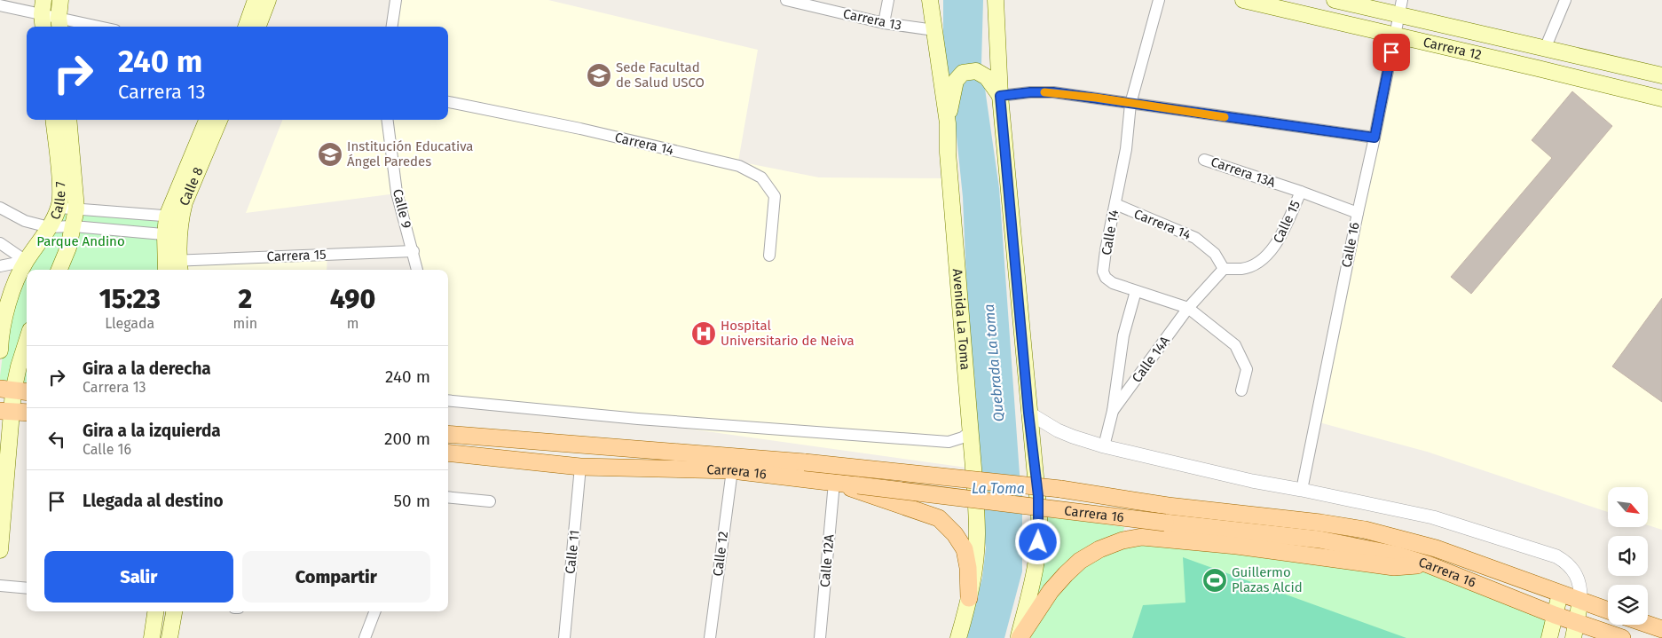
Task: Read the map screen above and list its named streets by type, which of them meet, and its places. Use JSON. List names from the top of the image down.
{
  "streets": {
    "main road": [
      "Carrera 12",
      "Calle 8",
      "Calle 7",
      "Avenida La Toma",
      "Carrera 16"
    ],
    "street": [
      "Carrera 13",
      "Carrera 14",
      "Carrera 13A",
      "Calle 9",
      "Calle 15",
      "Calle 14",
      "Calle 16",
      "Carrera 15",
      "Calle 14A",
      "Calle 11",
      "Calle 12",
      "Calle 12A"
    ]
  },
  "crossings": [
    ["Carrera 13", "Avenida La Toma"],
    ["Carrera 12", "Calle 16"],
    ["Carrera 14", "Calle 15"],
    ["Carrera 14", "Calle 14"],
    ["Carrera 13A", "Calle 15"],
    ["Carrera 13A", "Calle 16"],
    ["Calle 9", "Carrera 15"],
    ["Calle 14", "Calle 14A"],
    ["Carrera 16", "Calle 11"],
    ["Carrera 16", "Calle 12"],
    ["Carrera 16", "Calle 12A"]
  ],
  "water": ["Quebrada La toma", "La Toma"],
  "parks": ["Parque Andino"],
  "places": {
    "school or university": ["Sede Facultad de Salud USCO", "Institución Educativa Ángel Paredes"],
    "hospital": ["Hospital Universitario de Neiva"],
    "sports": ["Guillermo Plazas Alcid"]
  },
  "north": "bottom right",
  "page": {
    "turn": ["240 m", "Carrera 13"],
    "eta": [
      "15:23",
      "Llegada",
      "2",
      "min",
      "490",
      "m"
    ],
    "list": [
      {
        "name": "Gira a la derecha",
        "note": "Carrera 13",
        "value": "240 m"
      },
      {
        "name": "Gira a la izquierda",
        "note": "Calle 16",
        "value": "200 m"
      },
      {
        "name": "Llegada al destino",
        "value": "50 m"
      }
    ],
    "buttons": ["Salir", "Compartir"]
  }
}
